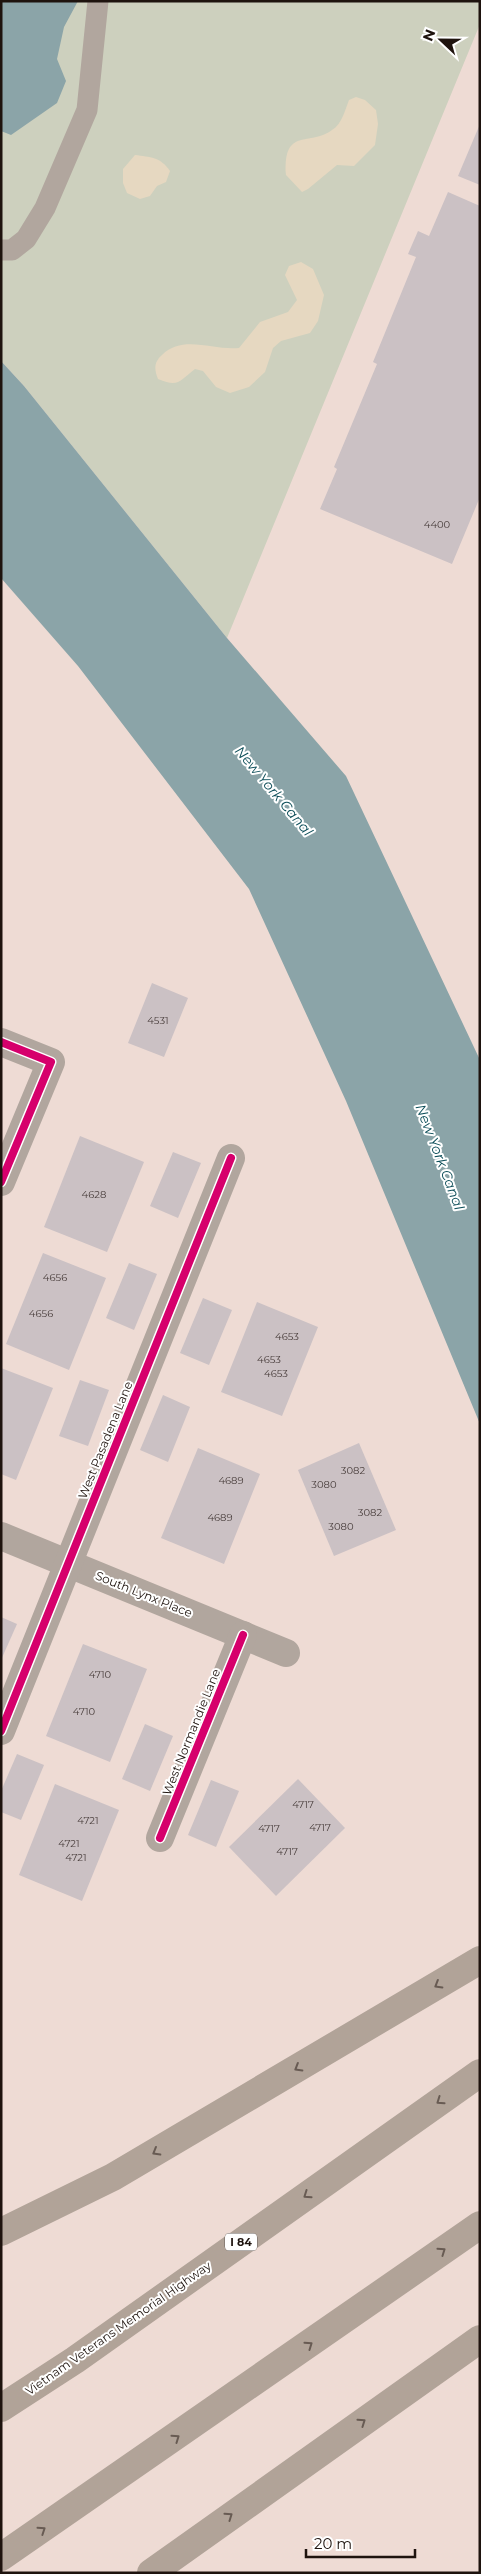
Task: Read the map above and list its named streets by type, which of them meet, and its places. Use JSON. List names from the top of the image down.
{
  "streets": {
    "highway": ["I 84", "Vietnam Veterans Memorial Highway"],
    "street": ["West Pasadena Lane", "South Lynx Place", "West Normandie Lane"]
  },
  "crossings": [
    ["West Pasadena Lane", "South Lynx Place"],
    ["South Lynx Place", "West Normandie Lane"]
  ],
  "water": ["New York Canal"],
  "house_numbers": [
    "4400",
    "4531",
    "4628",
    "4656",
    "4656",
    "4653",
    "4653",
    "4653",
    "3082",
    "4689",
    "3080",
    "3082",
    "4689",
    "3080",
    "4710",
    "4710",
    "4717",
    "4721",
    "4717",
    "4717",
    "4721",
    "4717",
    "4721"
  ],
  "scale_bar": "20 m",
  "north": "left"
}
